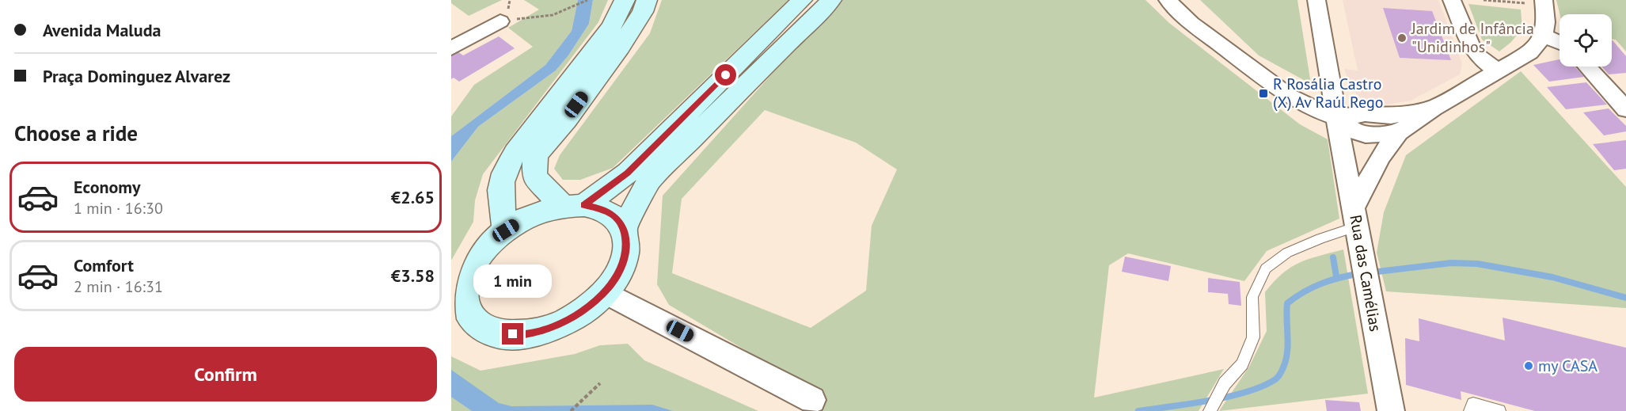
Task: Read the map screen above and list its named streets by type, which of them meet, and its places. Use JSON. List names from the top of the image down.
{
  "streets": {
    "street": ["Rua das Camélias"]
  },
  "places": {
    "other": ["Jardim de Infância \"Unidinhos\"", "my CASA"],
    "transit": ["R Rosália Castro (X) Av Raúl Rego"]
  },
  "page": {
    "banner": ["Avenida Maluda", "Praça Dominguez Alvarez"],
    "heading": "Choose a ride",
    "list": [
      {
        "name": "Economy",
        "note": "1 min · 16:30",
        "value": "€2.65"
      },
      {
        "name": "Comfort",
        "note": "2 min · 16:31",
        "value": "€3.58"
      }
    ],
    "bubble": "1 min",
    "buttons": "Confirm"
  }
}
